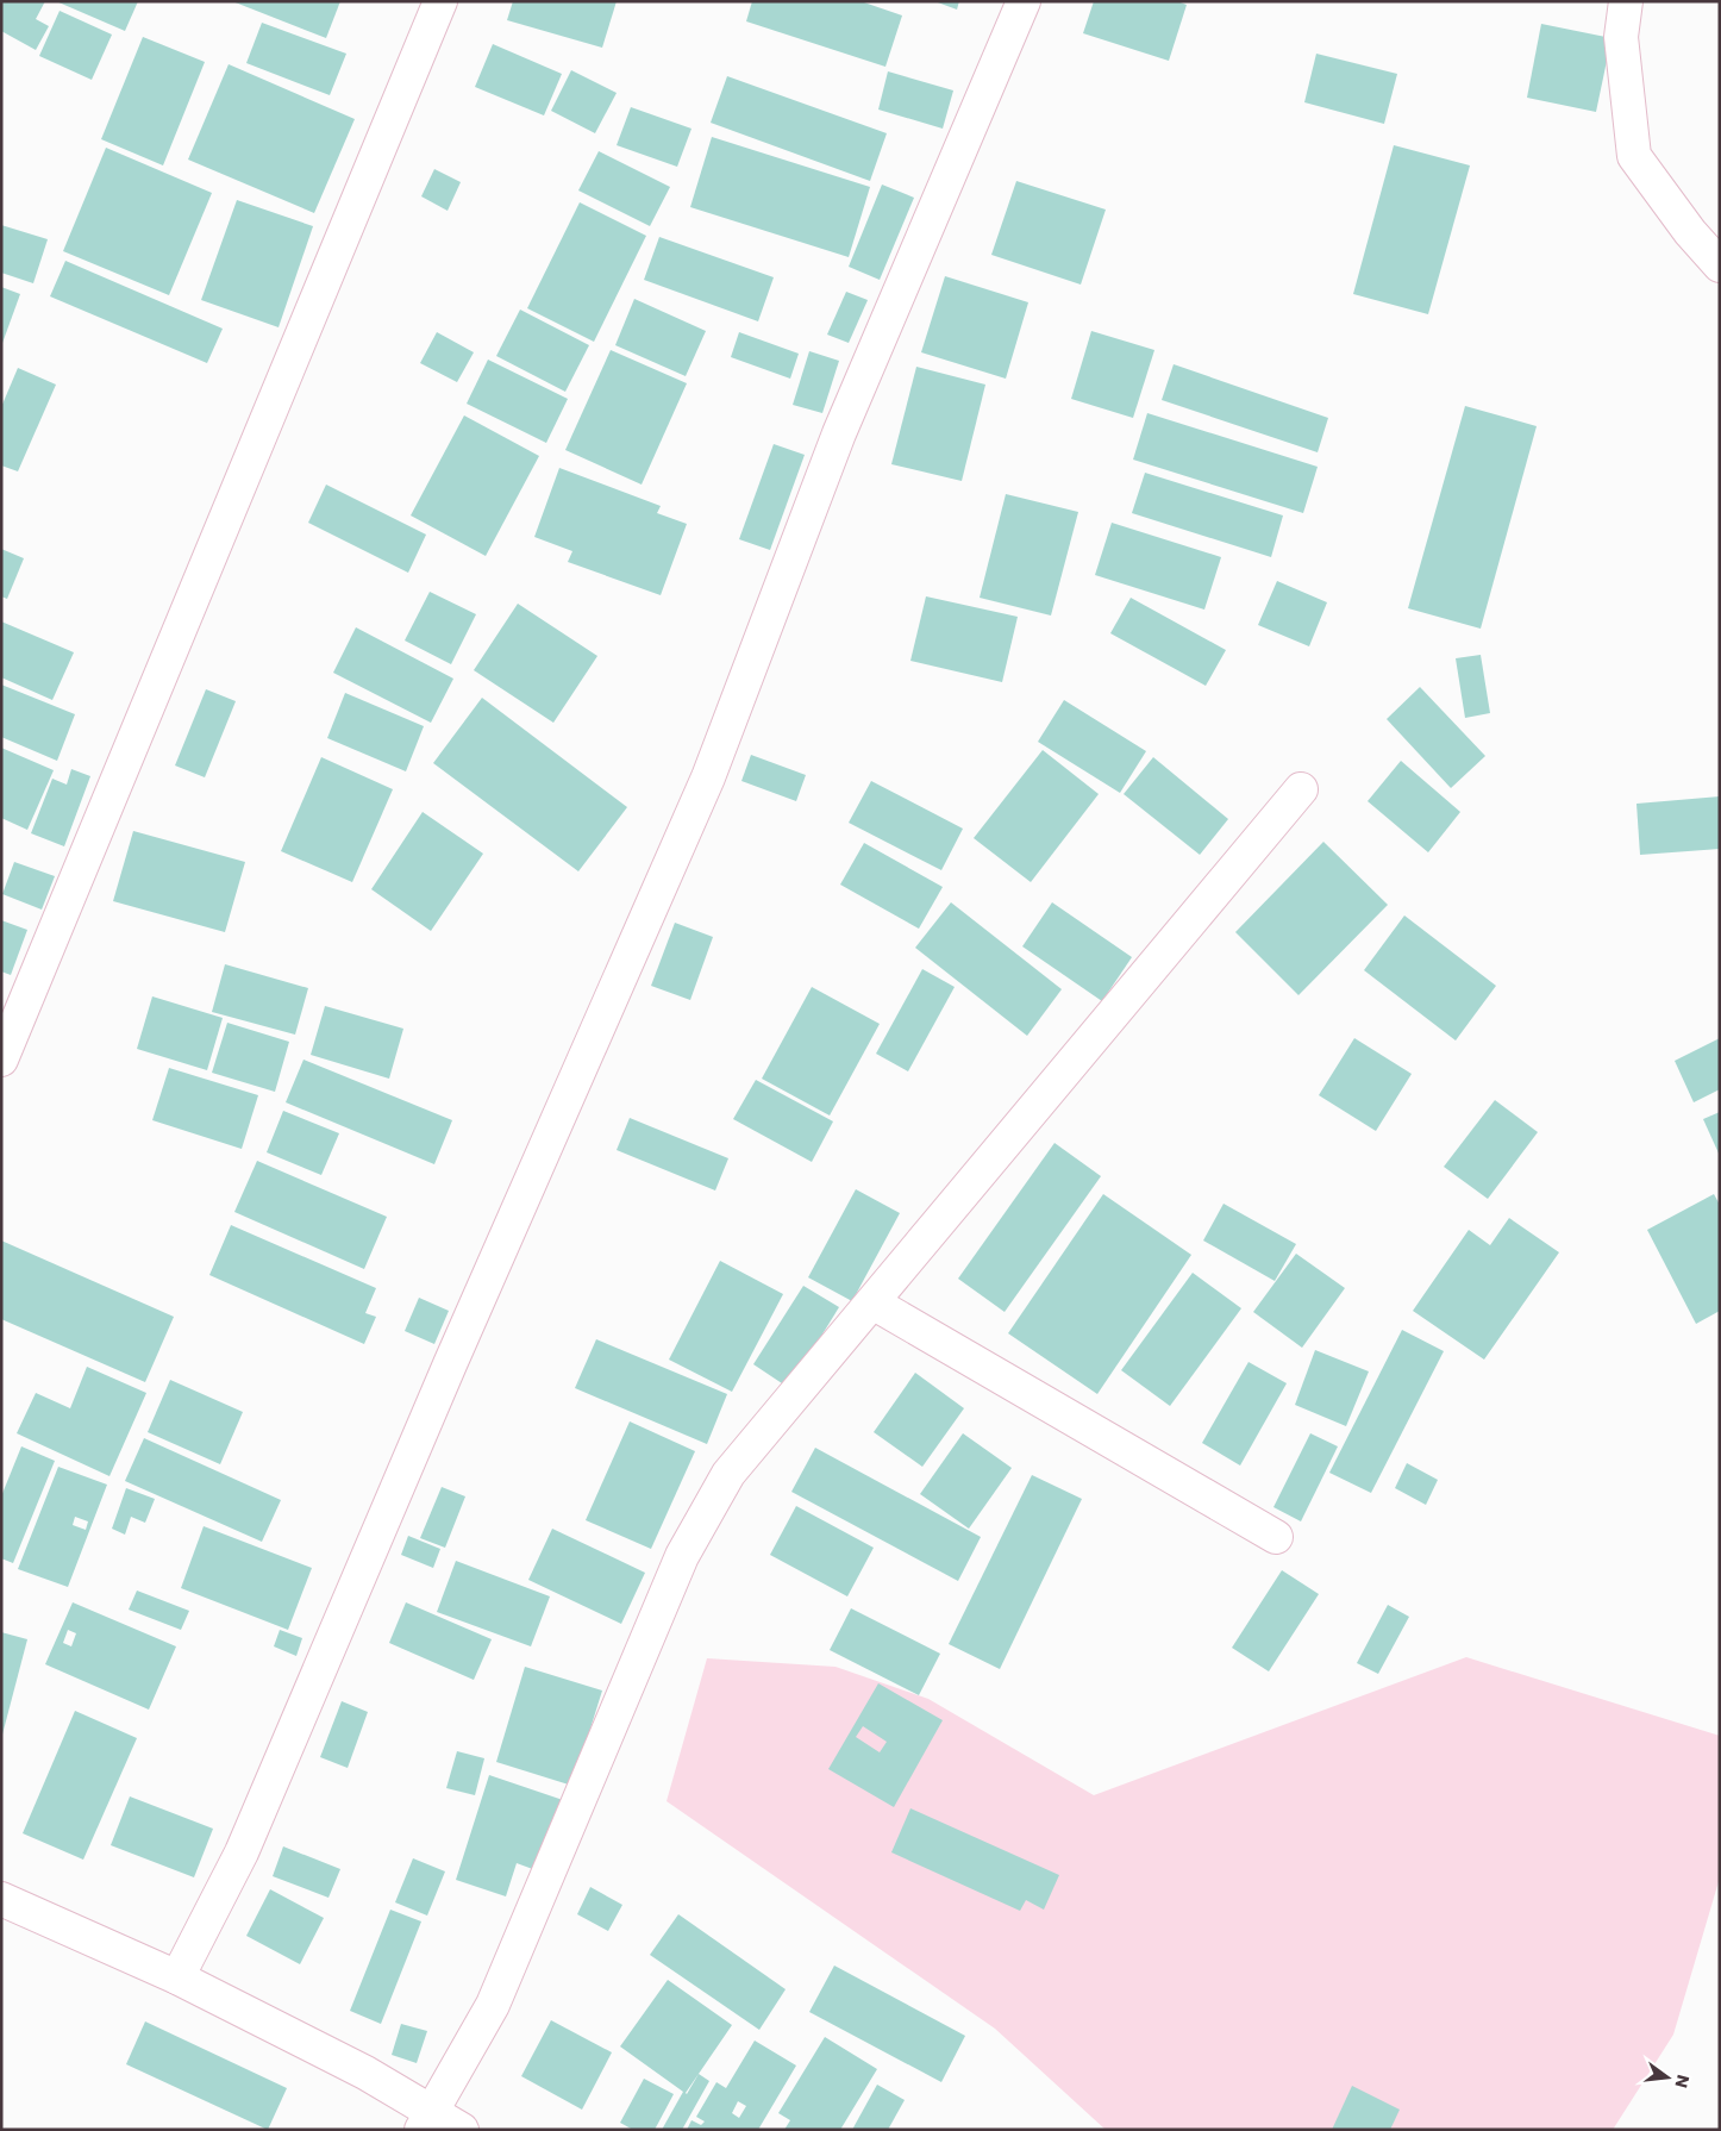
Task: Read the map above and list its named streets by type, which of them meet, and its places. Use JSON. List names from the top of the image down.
{
  "north": "right"
}
